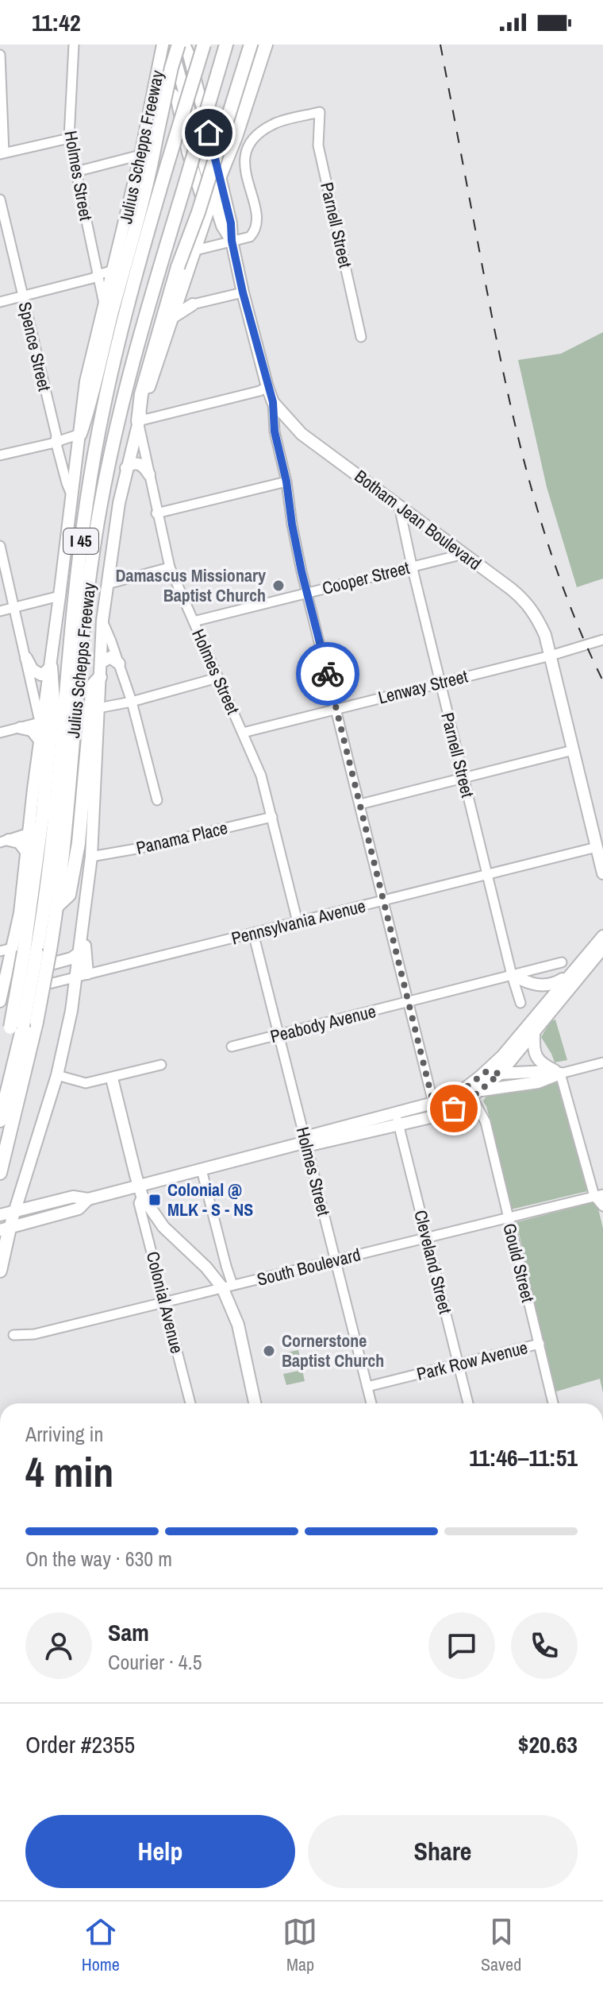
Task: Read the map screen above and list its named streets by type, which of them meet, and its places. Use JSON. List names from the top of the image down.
{
  "streets": {
    "highway": ["Julius Schepps Freeway", "I 45"],
    "main road": ["Botham Jean Boulevard", "Colonial Avenue"],
    "street": [
      "Holmes Street",
      "Parnell Street",
      "Spence Street",
      "Cooper Street",
      "Lenway Street",
      "Panama Place",
      "Pennsylvania Avenue",
      "Peabody Avenue",
      "Cleveland Street",
      "Gould Street",
      "South Boulevard",
      "Park Row Avenue"
    ]
  },
  "crossings": [
    ["Julius Schepps Freeway", "Holmes Street"],
    ["Julius Schepps Freeway", "Spence Street"],
    ["Julius Schepps Freeway", "Botham Jean Boulevard"],
    ["Julius Schepps Freeway", "Panama Place"],
    ["Julius Schepps Freeway", "Pennsylvania Avenue"],
    ["Holmes Street", "Cooper Street"],
    ["Holmes Street", "Lenway Street"],
    ["Holmes Street", "Panama Place"],
    ["Holmes Street", "Pennsylvania Avenue"],
    ["Holmes Street", "Peabody Avenue"],
    ["Holmes Street", "South Boulevard"],
    ["Holmes Street", "Park Row Avenue"],
    ["Parnell Street", "Botham Jean Boulevard"],
    ["Parnell Street", "Cooper Street"],
    ["Parnell Street", "Lenway Street"],
    ["Parnell Street", "Pennsylvania Avenue"],
    ["Parnell Street", "Peabody Avenue"],
    ["Botham Jean Boulevard", "Cooper Street"],
    ["Botham Jean Boulevard", "Lenway Street"],
    ["Botham Jean Boulevard", "Pennsylvania Avenue"],
    ["Cleveland Street", "South Boulevard"],
    ["Cleveland Street", "Park Row Avenue"],
    ["Gould Street", "South Boulevard"],
    ["Gould Street", "Park Row Avenue"],
    ["South Boulevard", "Colonial Avenue"]
  ],
  "places": {
    "other": ["Damascus Missionary Baptist Church", "Cornerstone Baptist Church"],
    "transit": ["Colonial @ MLK - S - NS"]
  },
  "page": {
    "status": "11:42",
    "heading": ["4 min", "Arriving in", "11:46–11:51"],
    "panel": [
      "Sam",
      "Courier · 4.5",
      "Order #2355",
      "$20.63"
    ],
    "bar": "On the way · 630 m",
    "buttons": ["Help", "Share"],
    "tabs": ["Home", "Map", "Saved"]
  }
}
